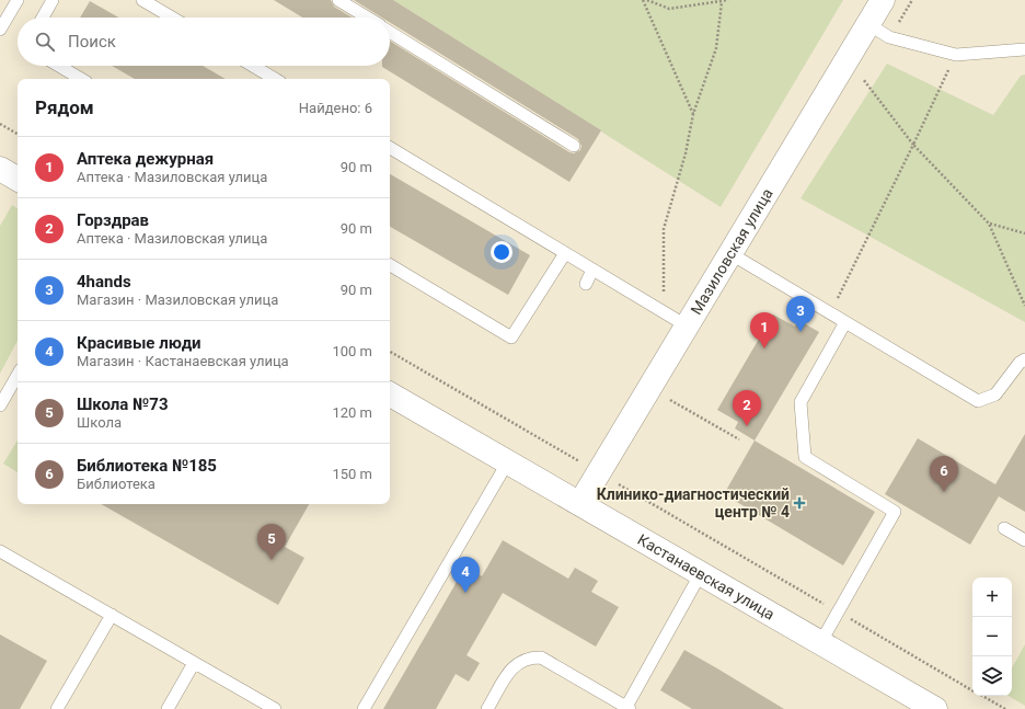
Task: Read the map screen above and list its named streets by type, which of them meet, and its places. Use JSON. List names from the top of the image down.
{
  "streets": {
    "street": ["Мазиловская улица", "Кастанаевская улица"]
  },
  "crossings": [
    ["Мазиловская улица", "Кастанаевская улица"]
  ],
  "places": {
    "health": ["Клинико-диагностический центр № 4"]
  },
  "page": {
    "search": "Поиск",
    "heading": ["Рядом", "Найдено: 6"],
    "list": [
      {
        "mark": "1",
        "name": "Аптека дежурная",
        "note": "Аптека · Мазиловская улица",
        "value": "90 m"
      },
      {
        "mark": "2",
        "name": "Горздрав",
        "note": "Аптека · Мазиловская улица",
        "value": "90 m"
      },
      {
        "mark": "3",
        "name": "4hands",
        "note": "Магазин · Мазиловская улица",
        "value": "90 m"
      },
      {
        "mark": "4",
        "name": "Красивые люди",
        "note": "Магазин · Кастанаевская улица",
        "value": "100 m"
      },
      {
        "mark": "5",
        "name": "Школа №73",
        "note": "Школа",
        "value": "120 m"
      },
      {
        "mark": "6",
        "name": "Библиотека №185",
        "note": "Библиотека",
        "value": "150 m"
      }
    ],
    "pins": [
      "3",
      "1",
      "2",
      "6",
      "5",
      "4"
    ],
    "map_buttons": ["+", "−"]
  }
}
